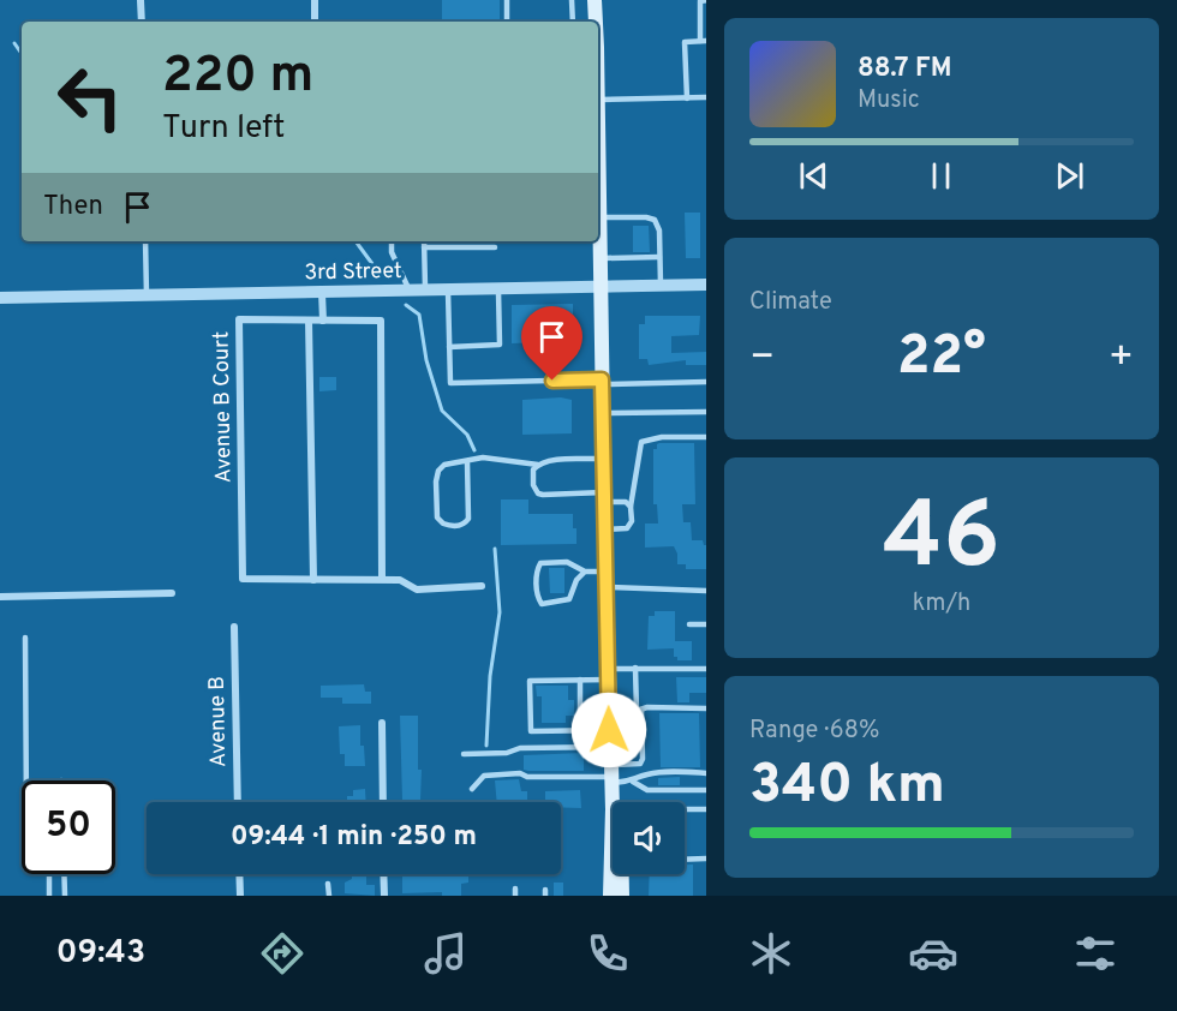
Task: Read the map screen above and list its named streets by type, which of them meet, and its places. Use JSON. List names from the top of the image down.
{
  "streets": {
    "street": ["3rd Street", "Avenue B Court", "Avenue B"]
  },
  "page": {
    "turn": ["220 m", "Turn left"],
    "song": ["88.7 FM", "Music"],
    "then": "Then",
    "tile": [
      "Climate",
      ["46", "km/h"],
      ["Range · 68%", "340 km"]
    ],
    "heat": ["−", "22°", "+"],
    "limit": "50",
    "trip": "09:44 · 1 min · 250 m",
    "tabs": "09:43"
  }
}
